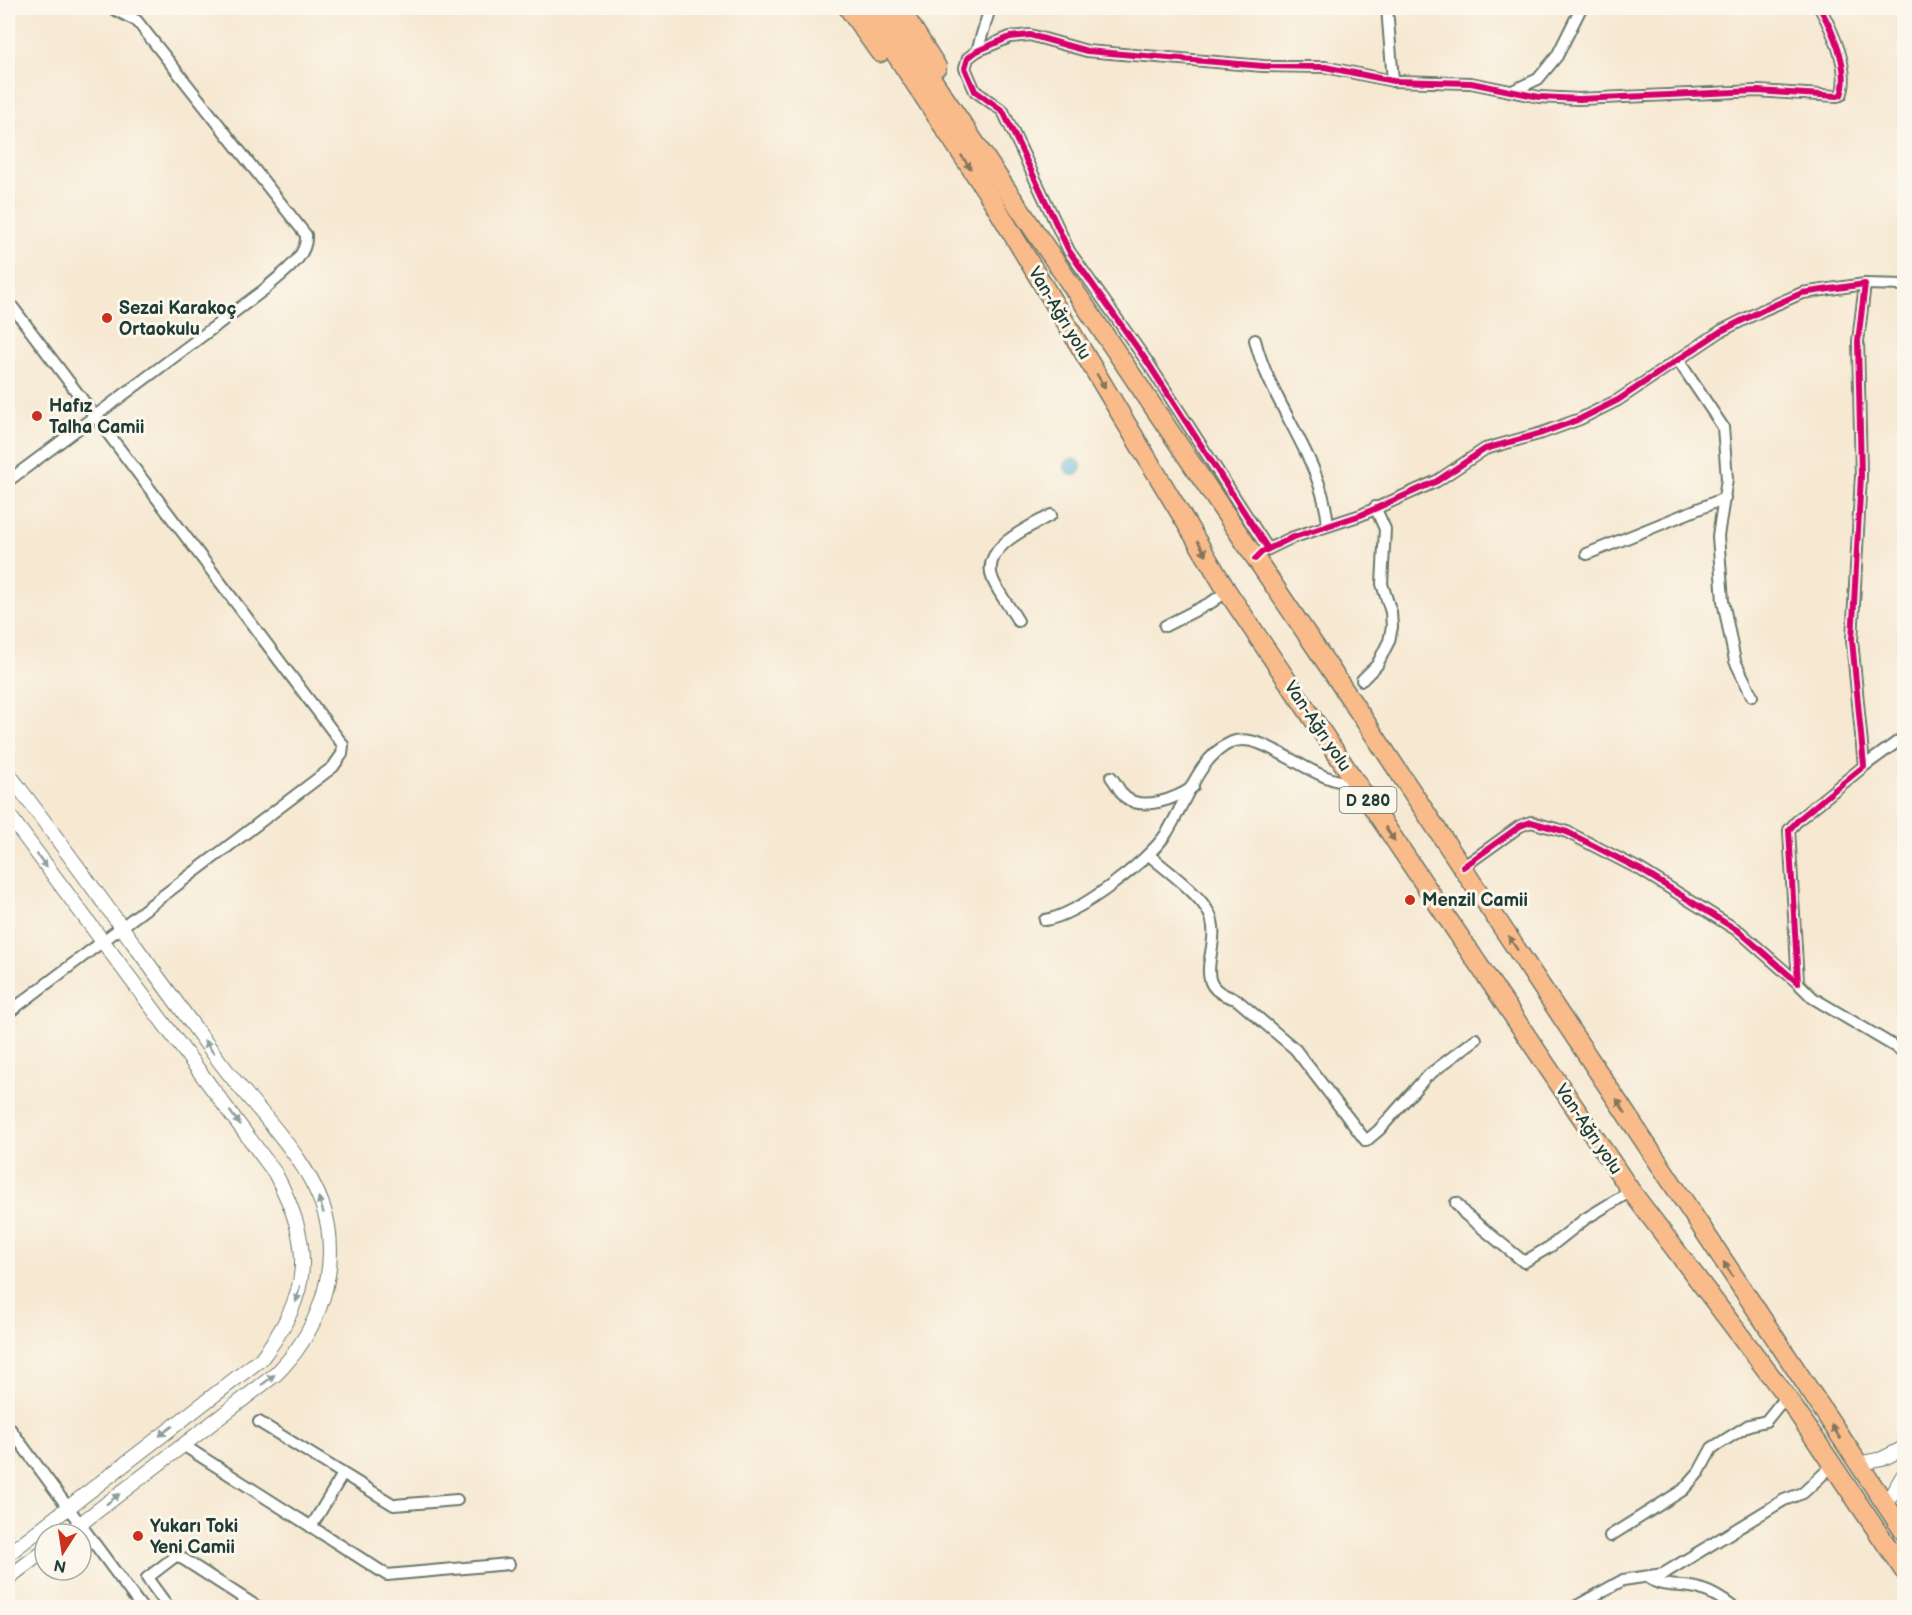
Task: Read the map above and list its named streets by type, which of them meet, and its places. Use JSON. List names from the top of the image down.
{
  "streets": {
    "highway": ["Van-Ağrı yolu", "D 280"]
  },
  "crossings": [
    ["Van-Ağrı yolu", "D 280"]
  ],
  "places": [
    "Sezai Karakoç Ortaokulu",
    "Hafız Talha Camii",
    "Menzil Camii",
    "Yukarı Toki Yeni Camii"
  ],
  "north": "bottom"
}
